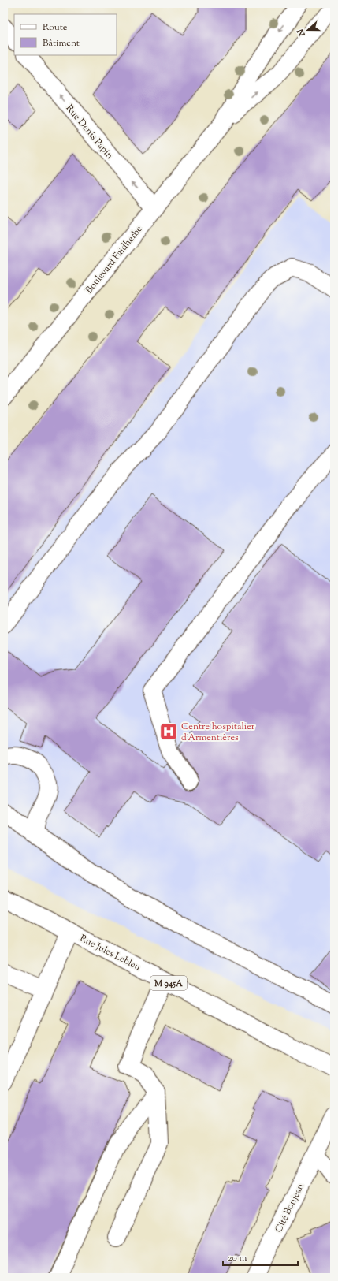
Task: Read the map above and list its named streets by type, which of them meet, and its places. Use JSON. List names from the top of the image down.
{
  "streets": {
    "street": [
      "Rue Denis Papin",
      "Boulevard Faidherbe",
      "Rue Jules Lebleu",
      "M 945A",
      "Cité Bonjean"
    ]
  },
  "crossings": [
    ["Rue Denis Papin", "Boulevard Faidherbe"]
  ],
  "one_way": ["Rue Denis Papin"],
  "places": {
    "hospital": ["Centre hospitalier d'Armentières"]
  },
  "legend": ["Route", "Bâtiment"],
  "scale_bar": "20 m",
  "north": "left"
}
